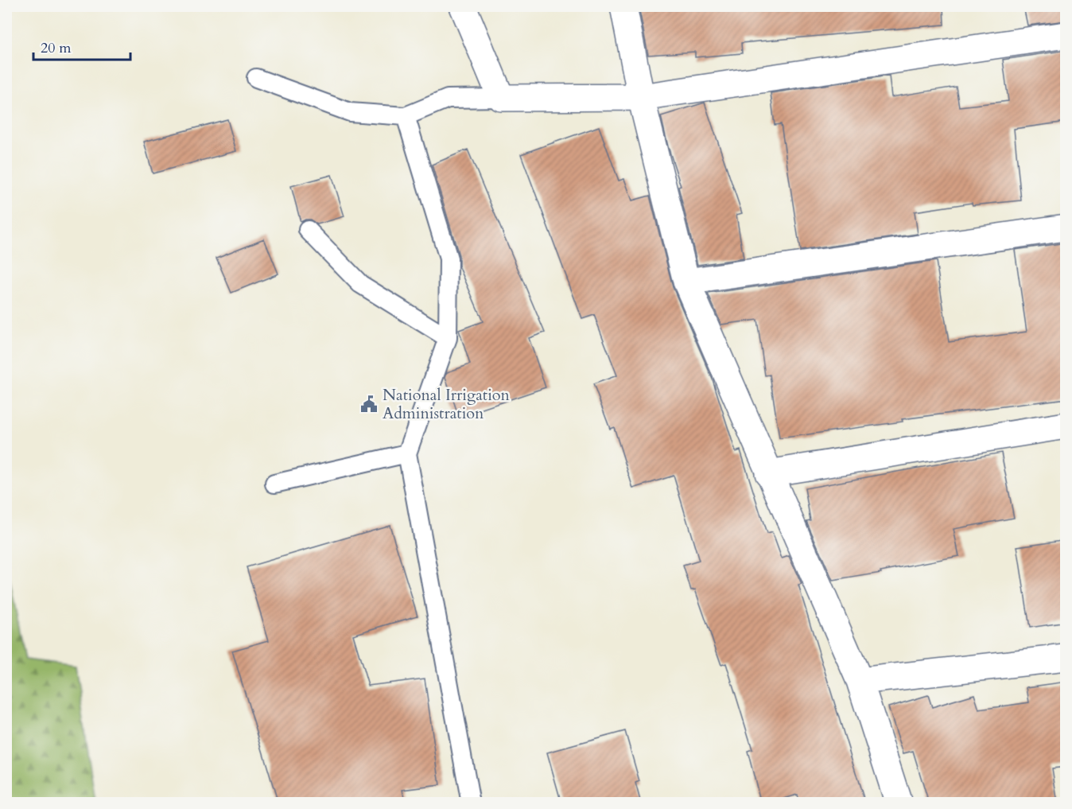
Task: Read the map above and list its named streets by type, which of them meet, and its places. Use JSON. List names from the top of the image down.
{
  "places": {
    "public building": ["National Irrigation Administration"]
  },
  "scale_bar": "20 m"
}
